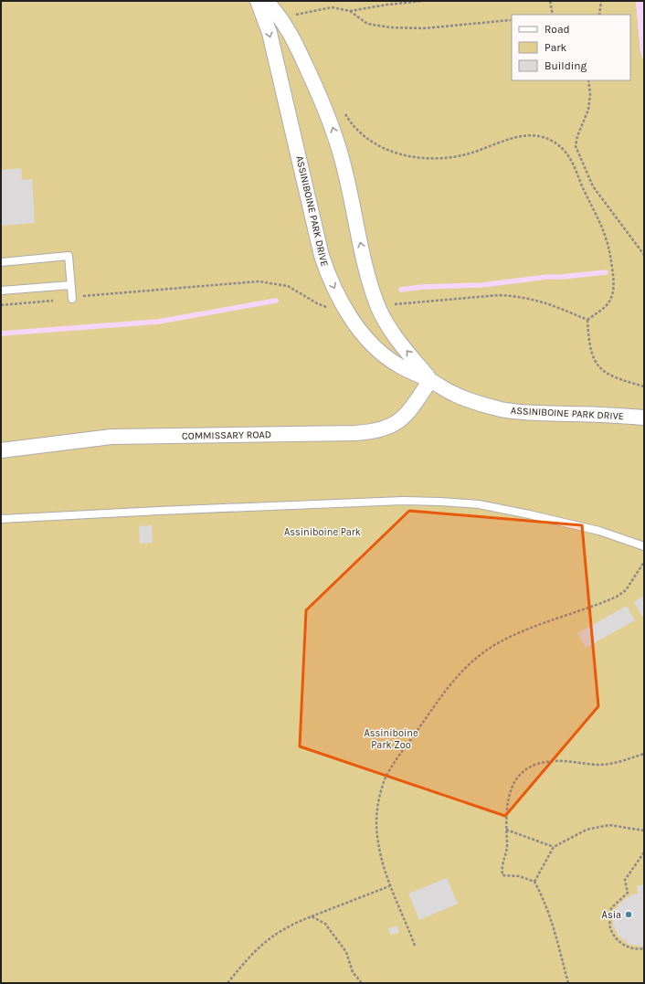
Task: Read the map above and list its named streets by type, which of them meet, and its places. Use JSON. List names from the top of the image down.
{
  "streets": {
    "street": ["ASSINIBOINE PARK DRIVE", "COMMISSARY ROAD"]
  },
  "crossings": [
    ["ASSINIBOINE PARK DRIVE", "COMMISSARY ROAD"]
  ],
  "parks": ["Assiniboine Park", "Assiniboine Park Zoo"],
  "places": ["Asia"],
  "legend": ["Road", "Park", "Building"]
}
